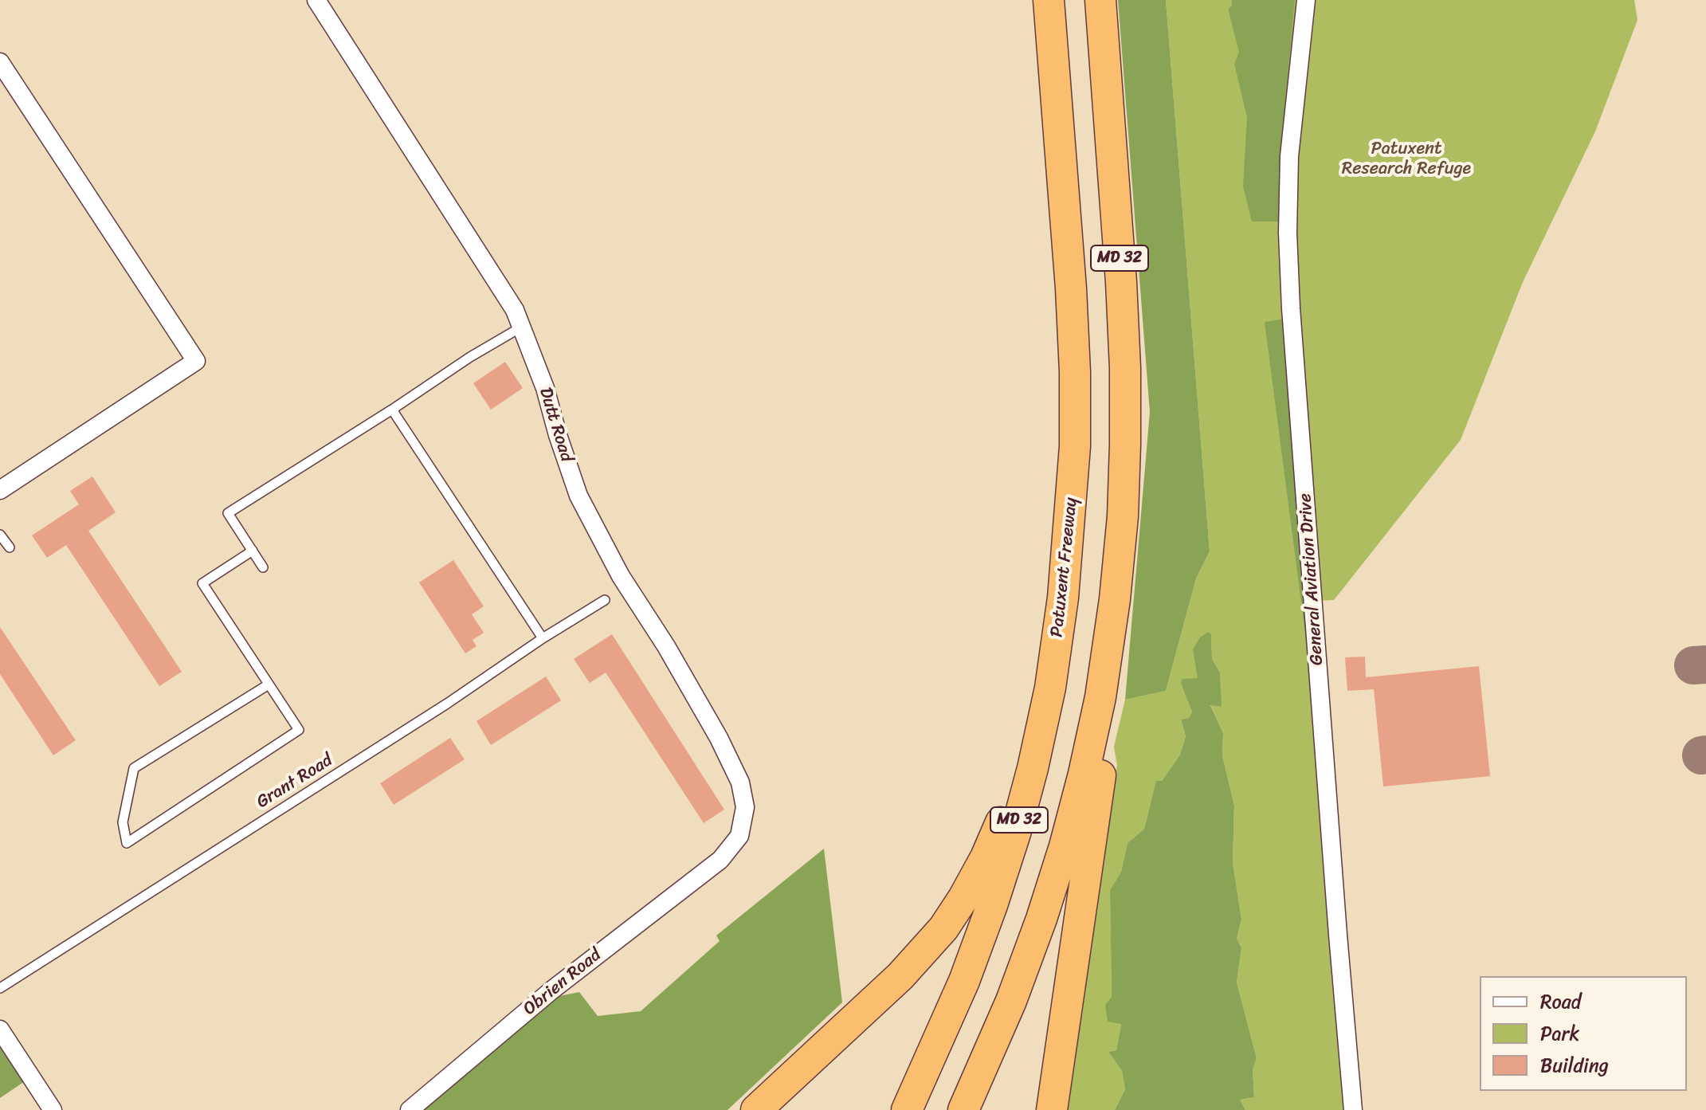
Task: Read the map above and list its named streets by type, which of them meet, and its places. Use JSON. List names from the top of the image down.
{
  "streets": {
    "highway": ["MD 32", "Patuxent Freeway"],
    "street": ["Dutt Road", "General Aviation Drive", "Obrien Road"],
    "lane": ["Grant Road"]
  },
  "crossings": [
    ["Dutt Road", "Obrien Road"]
  ],
  "parks": ["Patuxent Research Refuge"],
  "legend": ["Road", "Park", "Building"]
}
